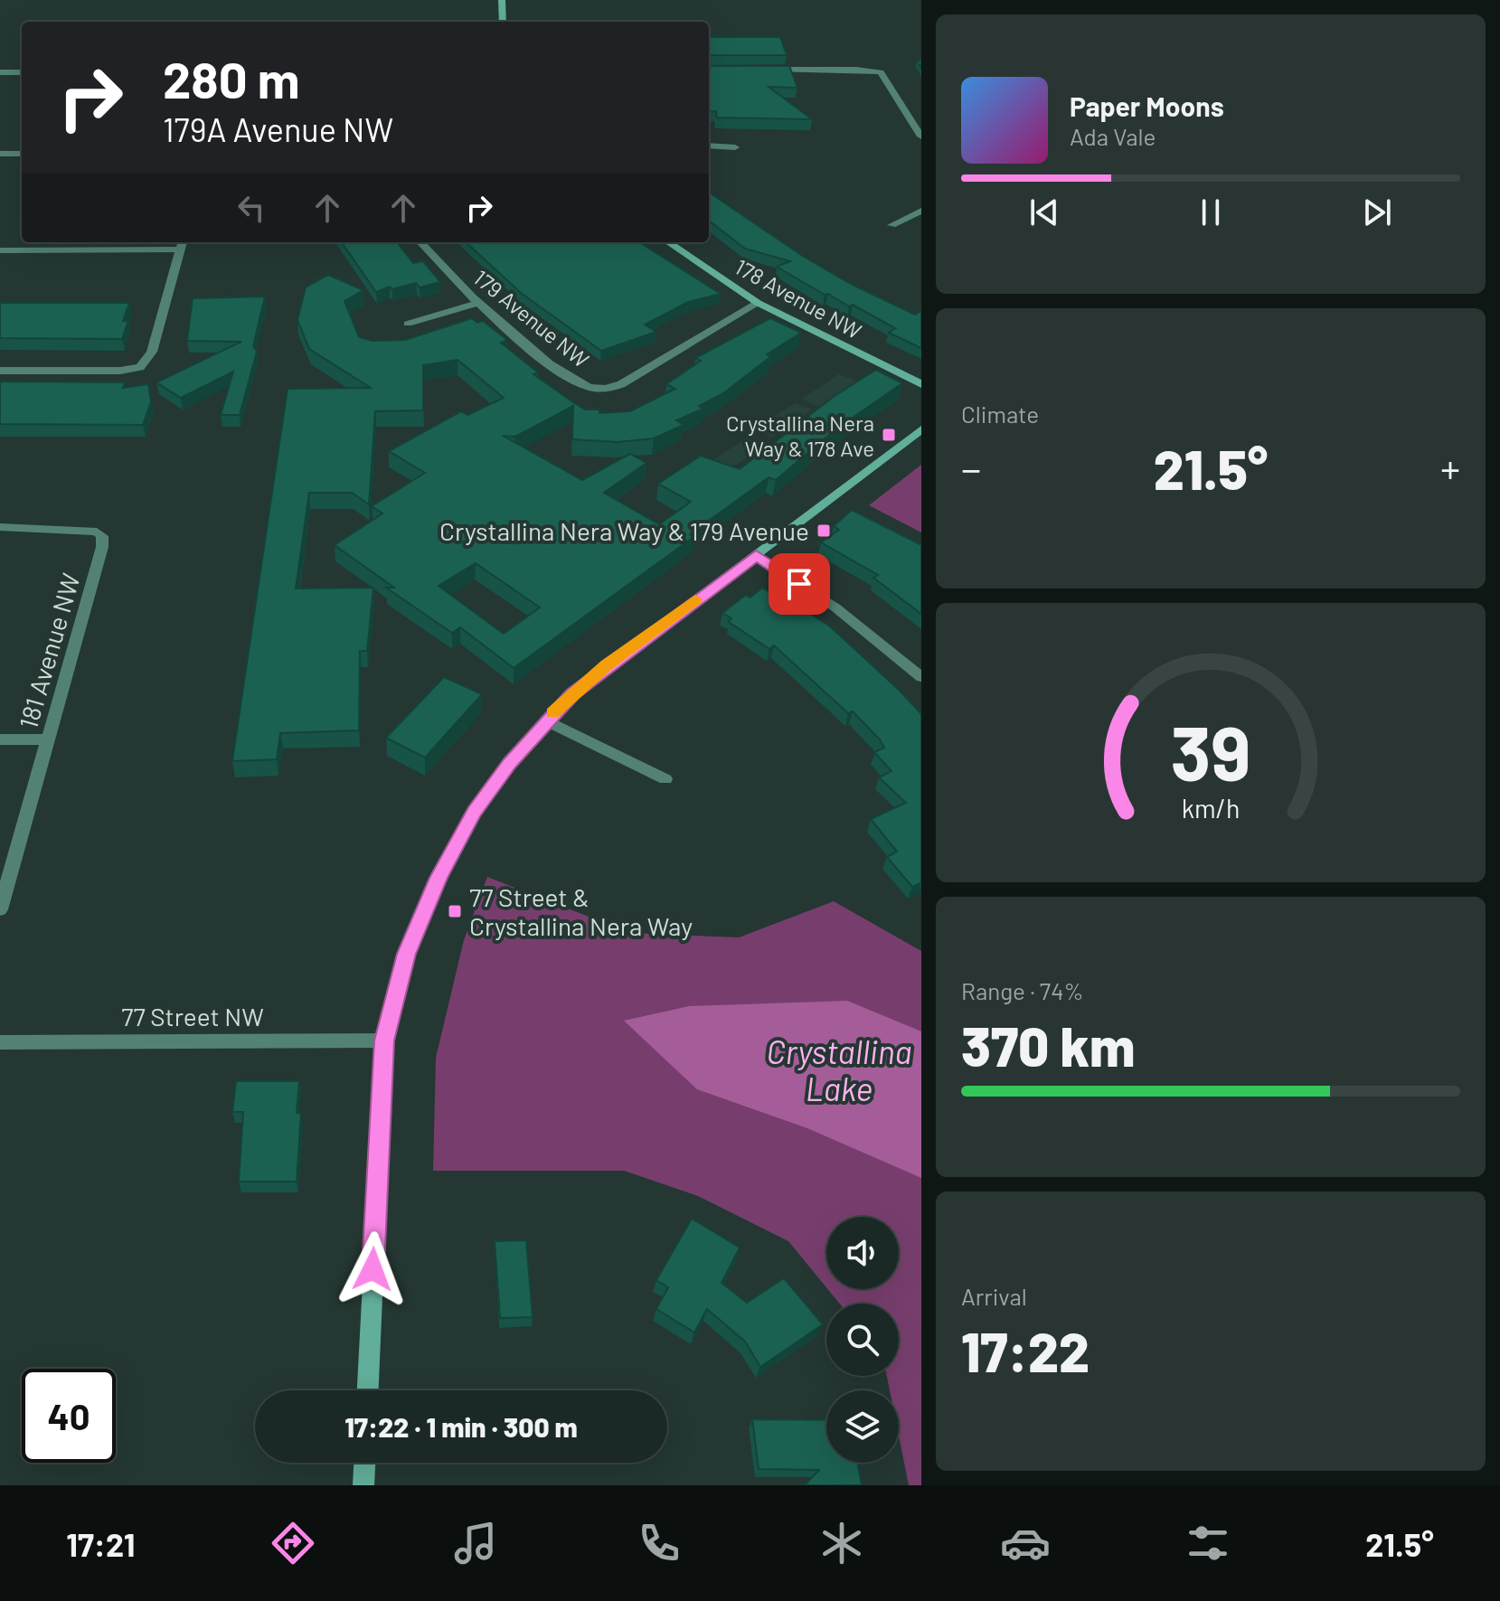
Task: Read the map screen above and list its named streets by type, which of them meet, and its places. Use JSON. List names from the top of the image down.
{
  "streets": {
    "street": [
      "178 Avenue NW",
      "179 Avenue NW",
      "181 Avenue NW",
      "77 Street NW"
    ]
  },
  "crossings": [
    ["178 Avenue NW", "179 Avenue NW"]
  ],
  "water": ["Crystallina Lake"],
  "places": {
    "transit": ["Crystallina Nera Way & 178 Ave", "Crystallina Nera Way & 179 Avenue", "77 Street & Crystallina Nera Way"]
  },
  "page": {
    "turn": ["280 m", "179A Avenue NW"],
    "song": ["Paper Moons", "Ada Vale"],
    "tile": [
      "Climate",
      ["Range · 74%", "370 km"],
      ["Arrival", "17:22"]
    ],
    "heat": ["−", "21.5°", "+"],
    "limit": "40",
    "trip": "17:22 · 1 min · 300 m",
    "tabs": ["17:21", "21.5°"],
    "gauge": ["39", "km/h"]
  }
}
